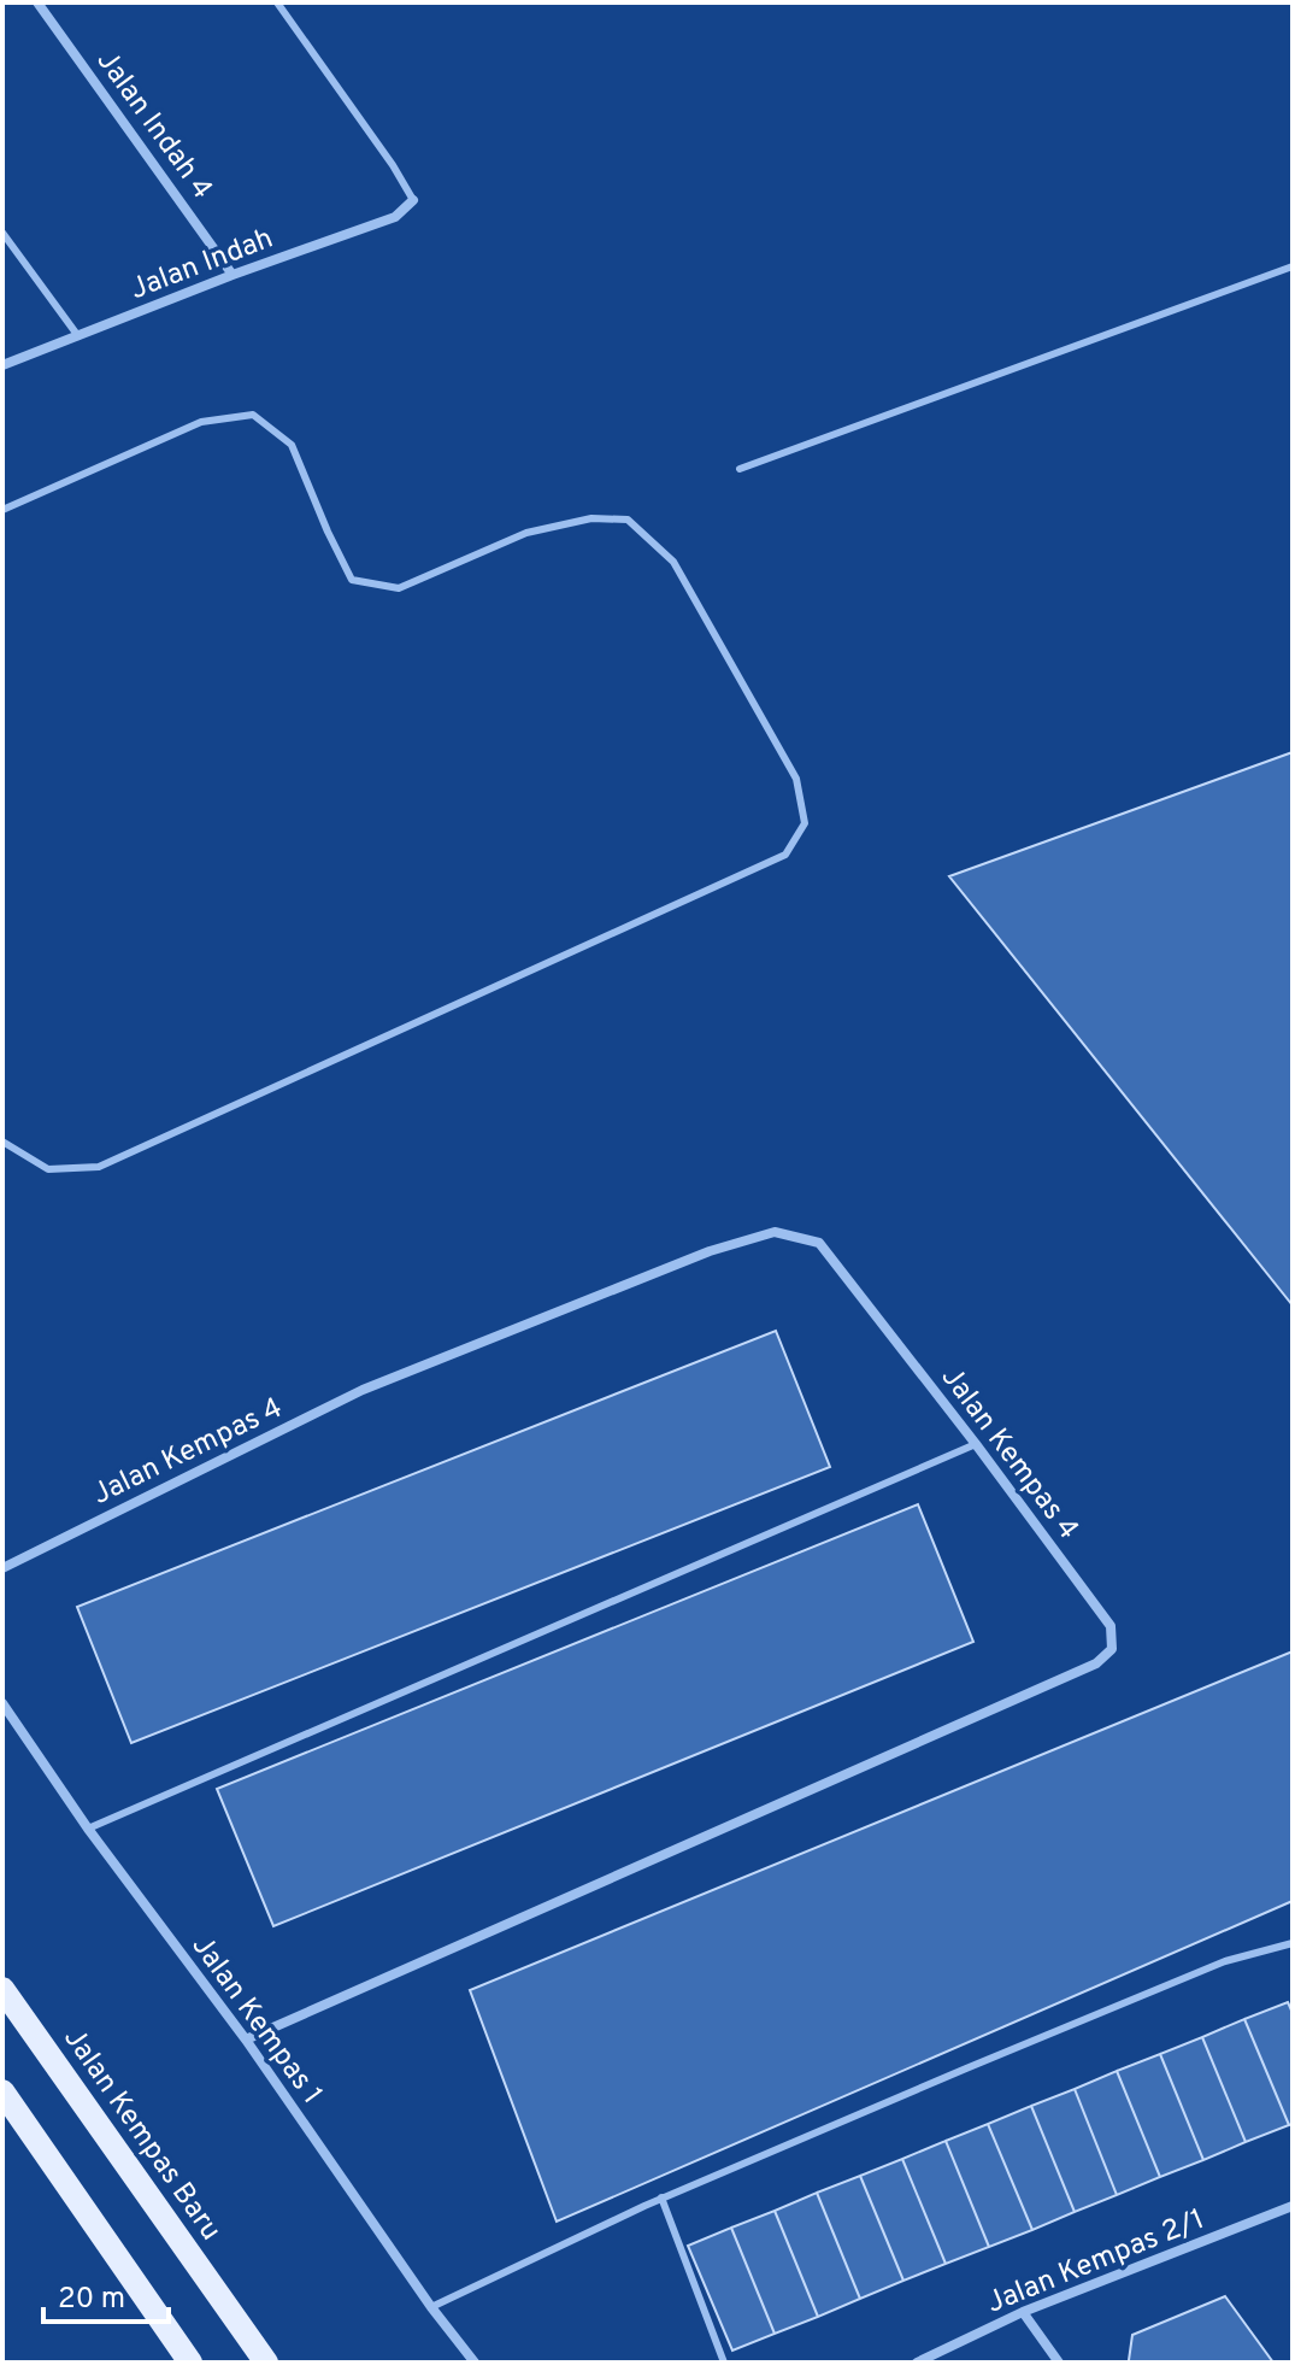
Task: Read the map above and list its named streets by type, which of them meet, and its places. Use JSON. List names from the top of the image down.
{
  "streets": {
    "main road": ["Jalan Kempas Baru"],
    "street": [
      "Jalan Indah 4",
      "Jalan Indah",
      "Jalan Kempas 4",
      "Jalan Kempas 1",
      "Jalan Kempas 2/1"
    ]
  },
  "crossings": [
    ["Jalan Indah 4", "Jalan Indah"],
    ["Jalan Kempas 4", "Jalan Kempas 1"]
  ],
  "scale_bar": "20 m"
}
